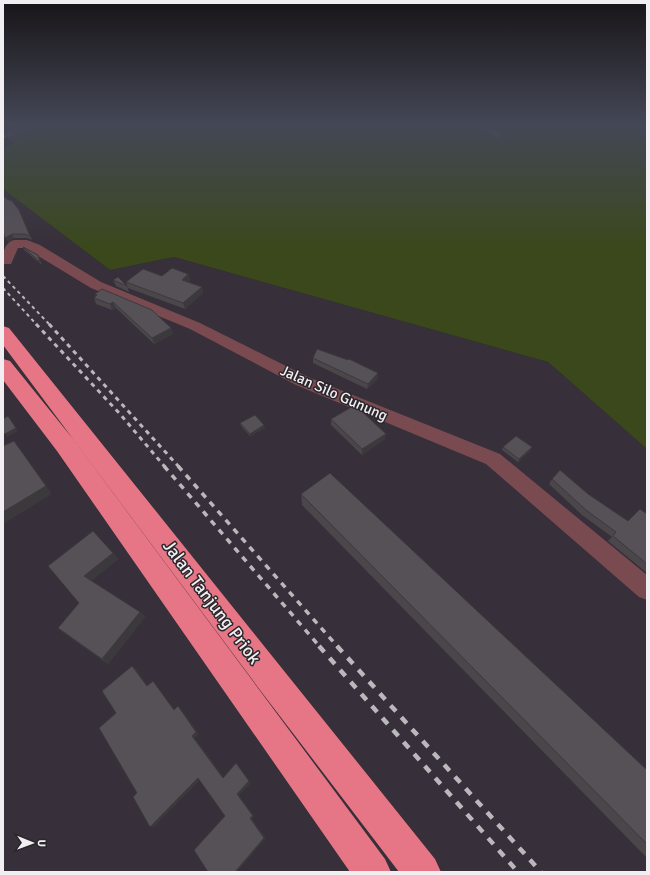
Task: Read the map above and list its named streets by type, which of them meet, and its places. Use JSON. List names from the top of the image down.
{
  "streets": {
    "highway": ["Jalan Tanjung Priok"],
    "street": ["Jalan Silo Gunung"]
  },
  "north": "right"
}
